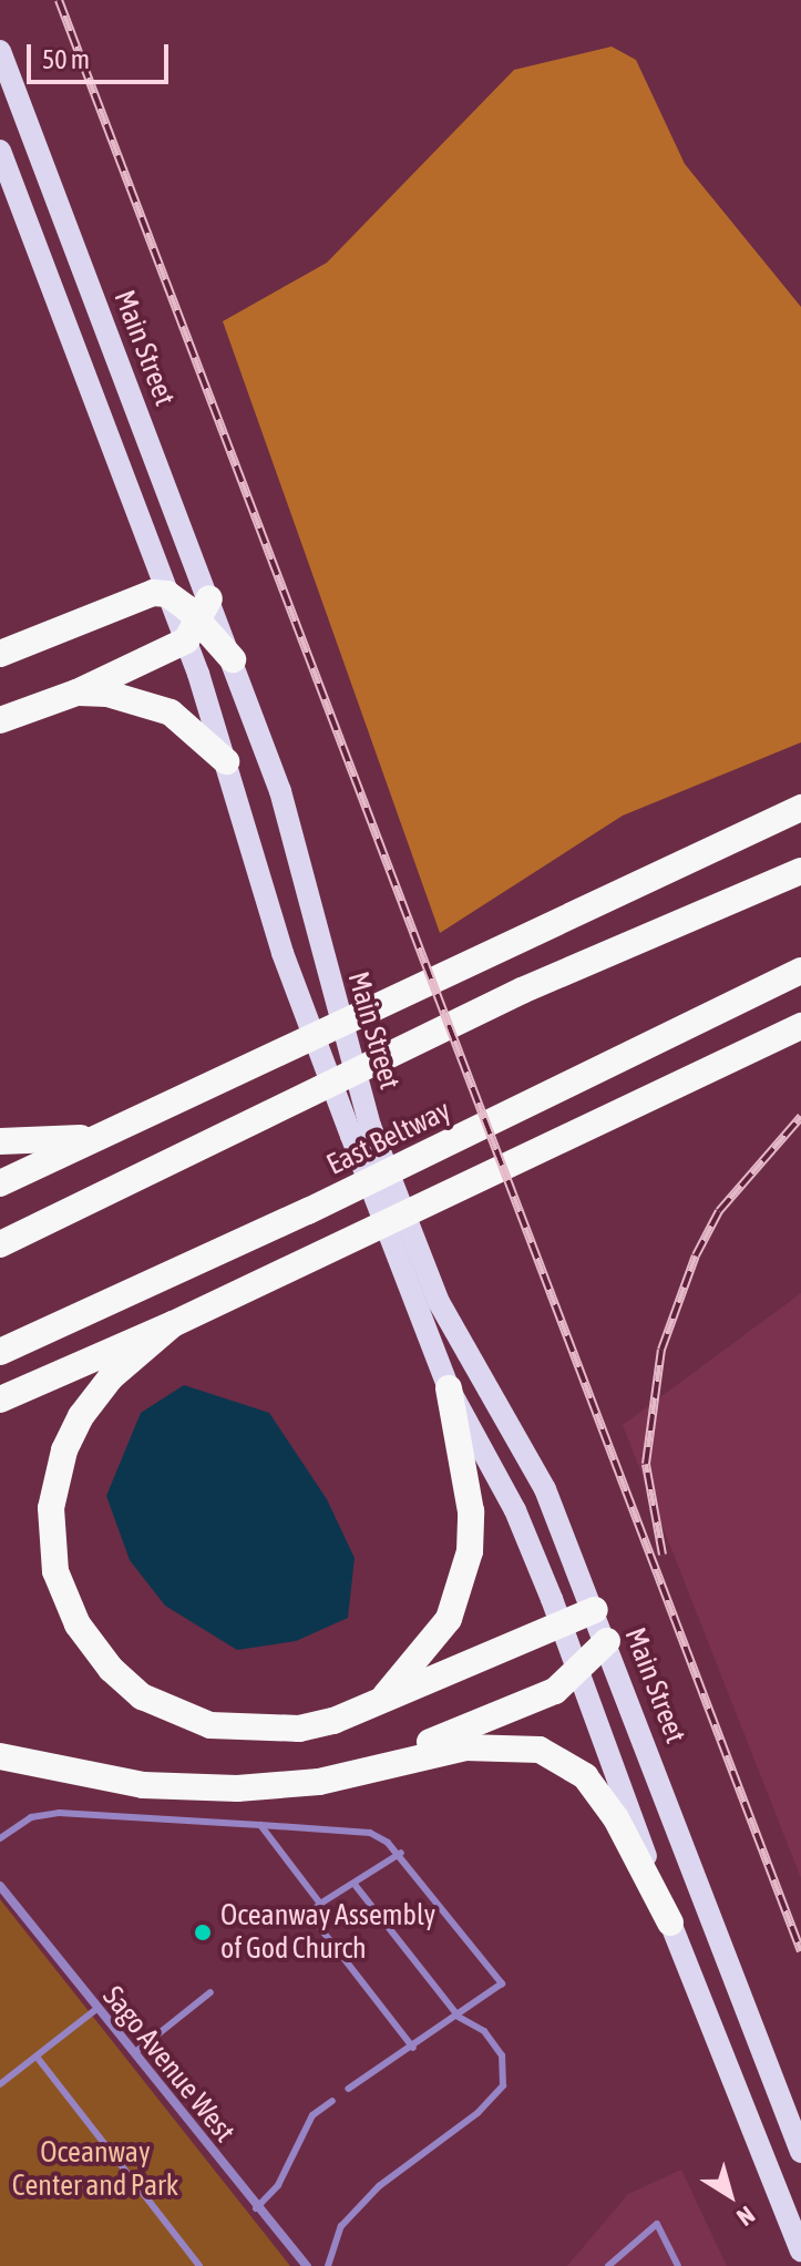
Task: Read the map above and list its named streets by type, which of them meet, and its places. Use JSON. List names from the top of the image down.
{
  "streets": {
    "highway": ["East Beltway"],
    "main road": ["Main Street"],
    "street": ["Sago Avenue West"]
  },
  "parks": ["Oceanway Center and Park"],
  "places": ["Oceanway Assembly of God Church"],
  "scale_bar": "50 m",
  "north": "bottom right"
}
